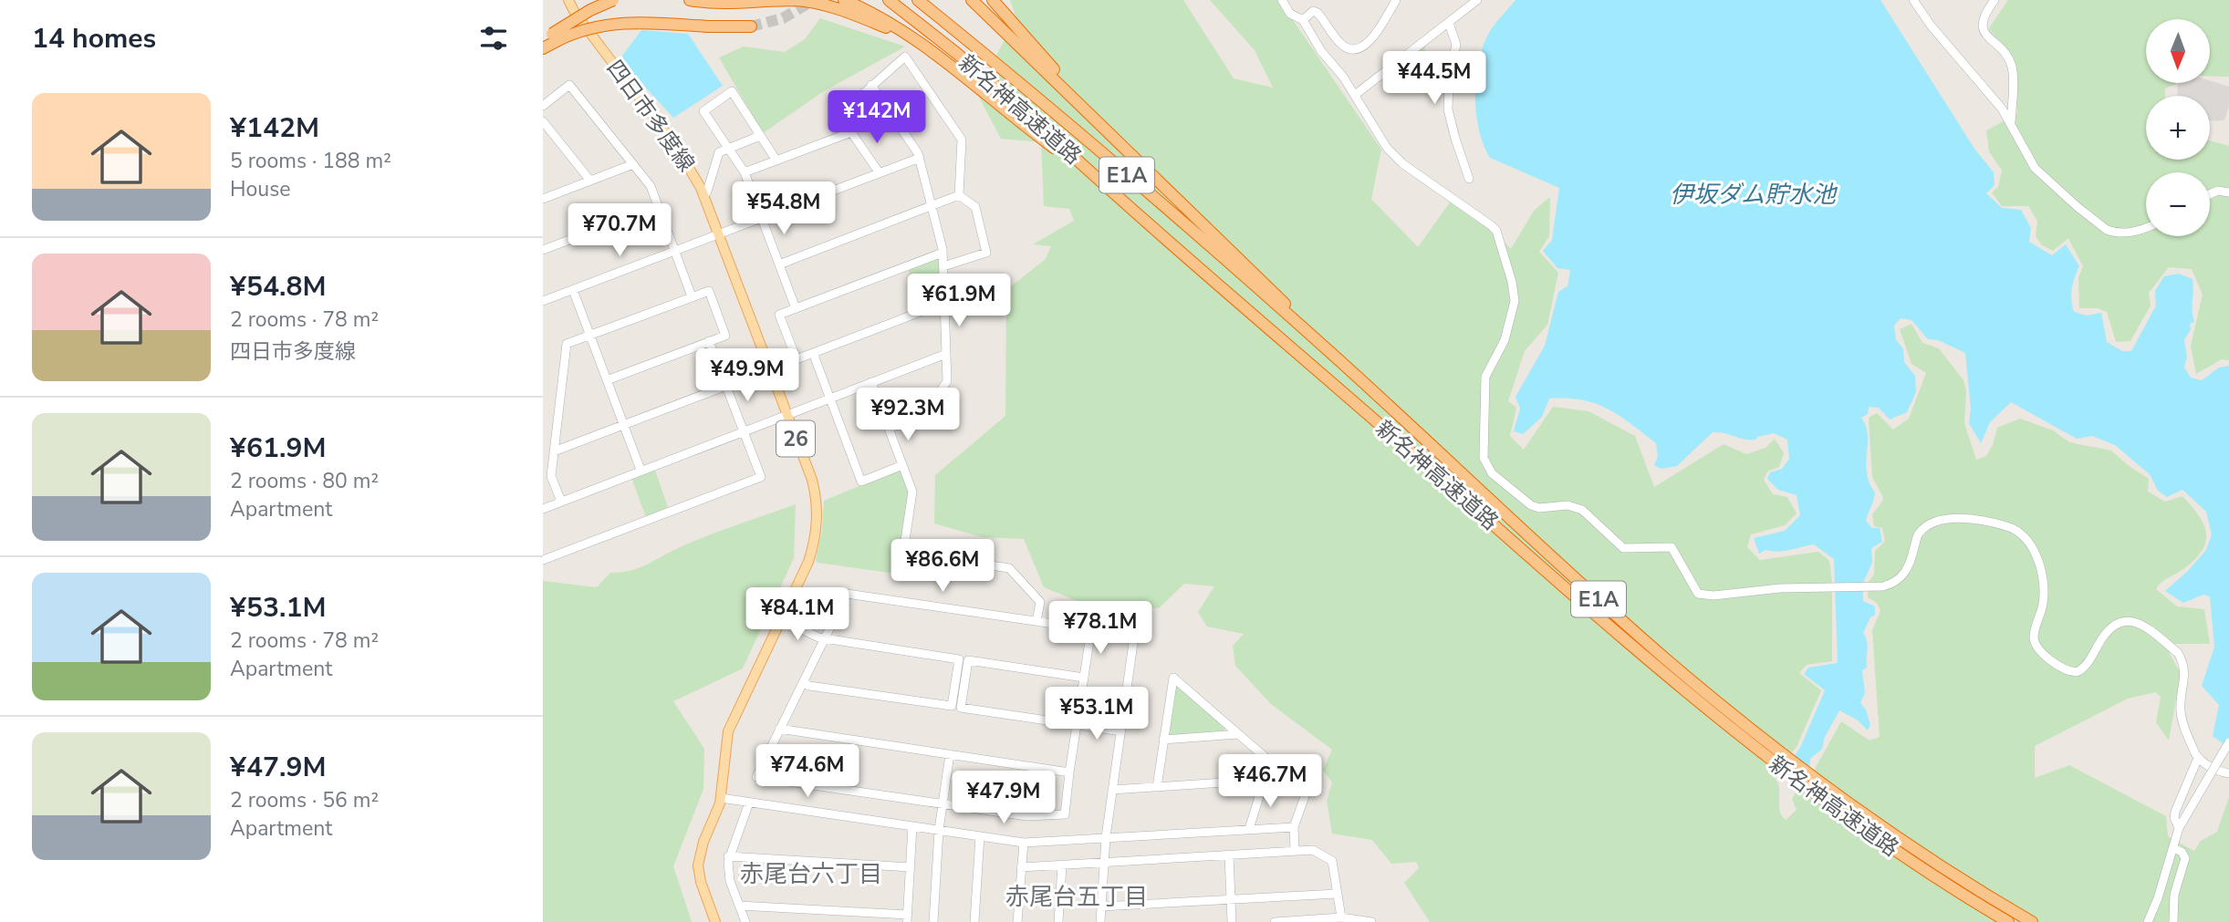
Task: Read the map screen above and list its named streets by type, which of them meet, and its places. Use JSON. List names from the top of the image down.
{
  "streets": {
    "highway": ["新名神高速道路", "E1A"],
    "main road": ["四日市多度線", "26"]
  },
  "districts": ["赤尾台六丁目", "赤尾台五丁目"],
  "water": ["伊坂ダム貯水池"],
  "north": "bottom",
  "page": {
    "heading": "14 homes",
    "map_buttons": ["+", "−"],
    "price": [
      "¥44.5M",
      "¥142M",
      "¥54.8M",
      "¥70.7M",
      "¥61.9M",
      "¥49.9M",
      "¥92.3M",
      "¥86.6M",
      "¥84.1M",
      "¥78.1M",
      "¥53.1M",
      "¥74.6M",
      "¥46.7M",
      "¥47.9M"
    ],
    "list": [
      {
        "name": "¥142M",
        "note": "5 rooms · 188 m² · House"
      },
      {
        "name": "¥54.8M",
        "note": "2 rooms · 78 m² · 四日市多度線"
      },
      {
        "name": "¥61.9M",
        "note": "2 rooms · 80 m² · Apartment"
      },
      {
        "name": "¥53.1M",
        "note": "2 rooms · 78 m² · Apartment"
      },
      {
        "name": "¥47.9M",
        "note": "2 rooms · 56 m² · Apartment"
      }
    ]
  }
}
